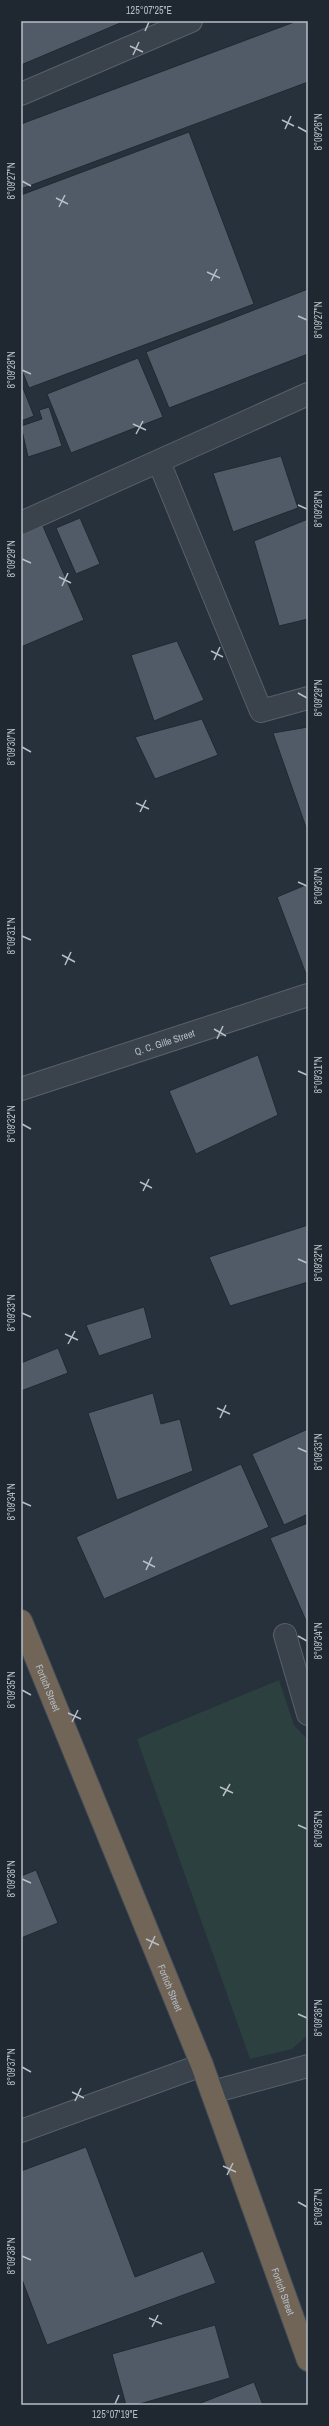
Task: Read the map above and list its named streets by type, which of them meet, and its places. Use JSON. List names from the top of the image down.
{
  "streets": {
    "highway": ["Fortich Street"],
    "street": ["Q. C. Gille Street"]
  },
  "coordinates": [
    "125°07'25\"E",
    "8°09'26\"N",
    "8°09'27\"N",
    "8°09'28\"N",
    "8°09'29\"N",
    "8°09'30\"N",
    "8°09'31\"N",
    "8°09'32\"N",
    "8°09'33\"N",
    "8°09'34\"N",
    "8°09'35\"N",
    "8°09'36\"N",
    "8°09'37\"N",
    "8°09'38\"N",
    "125°07'19\"E"
  ]
}
